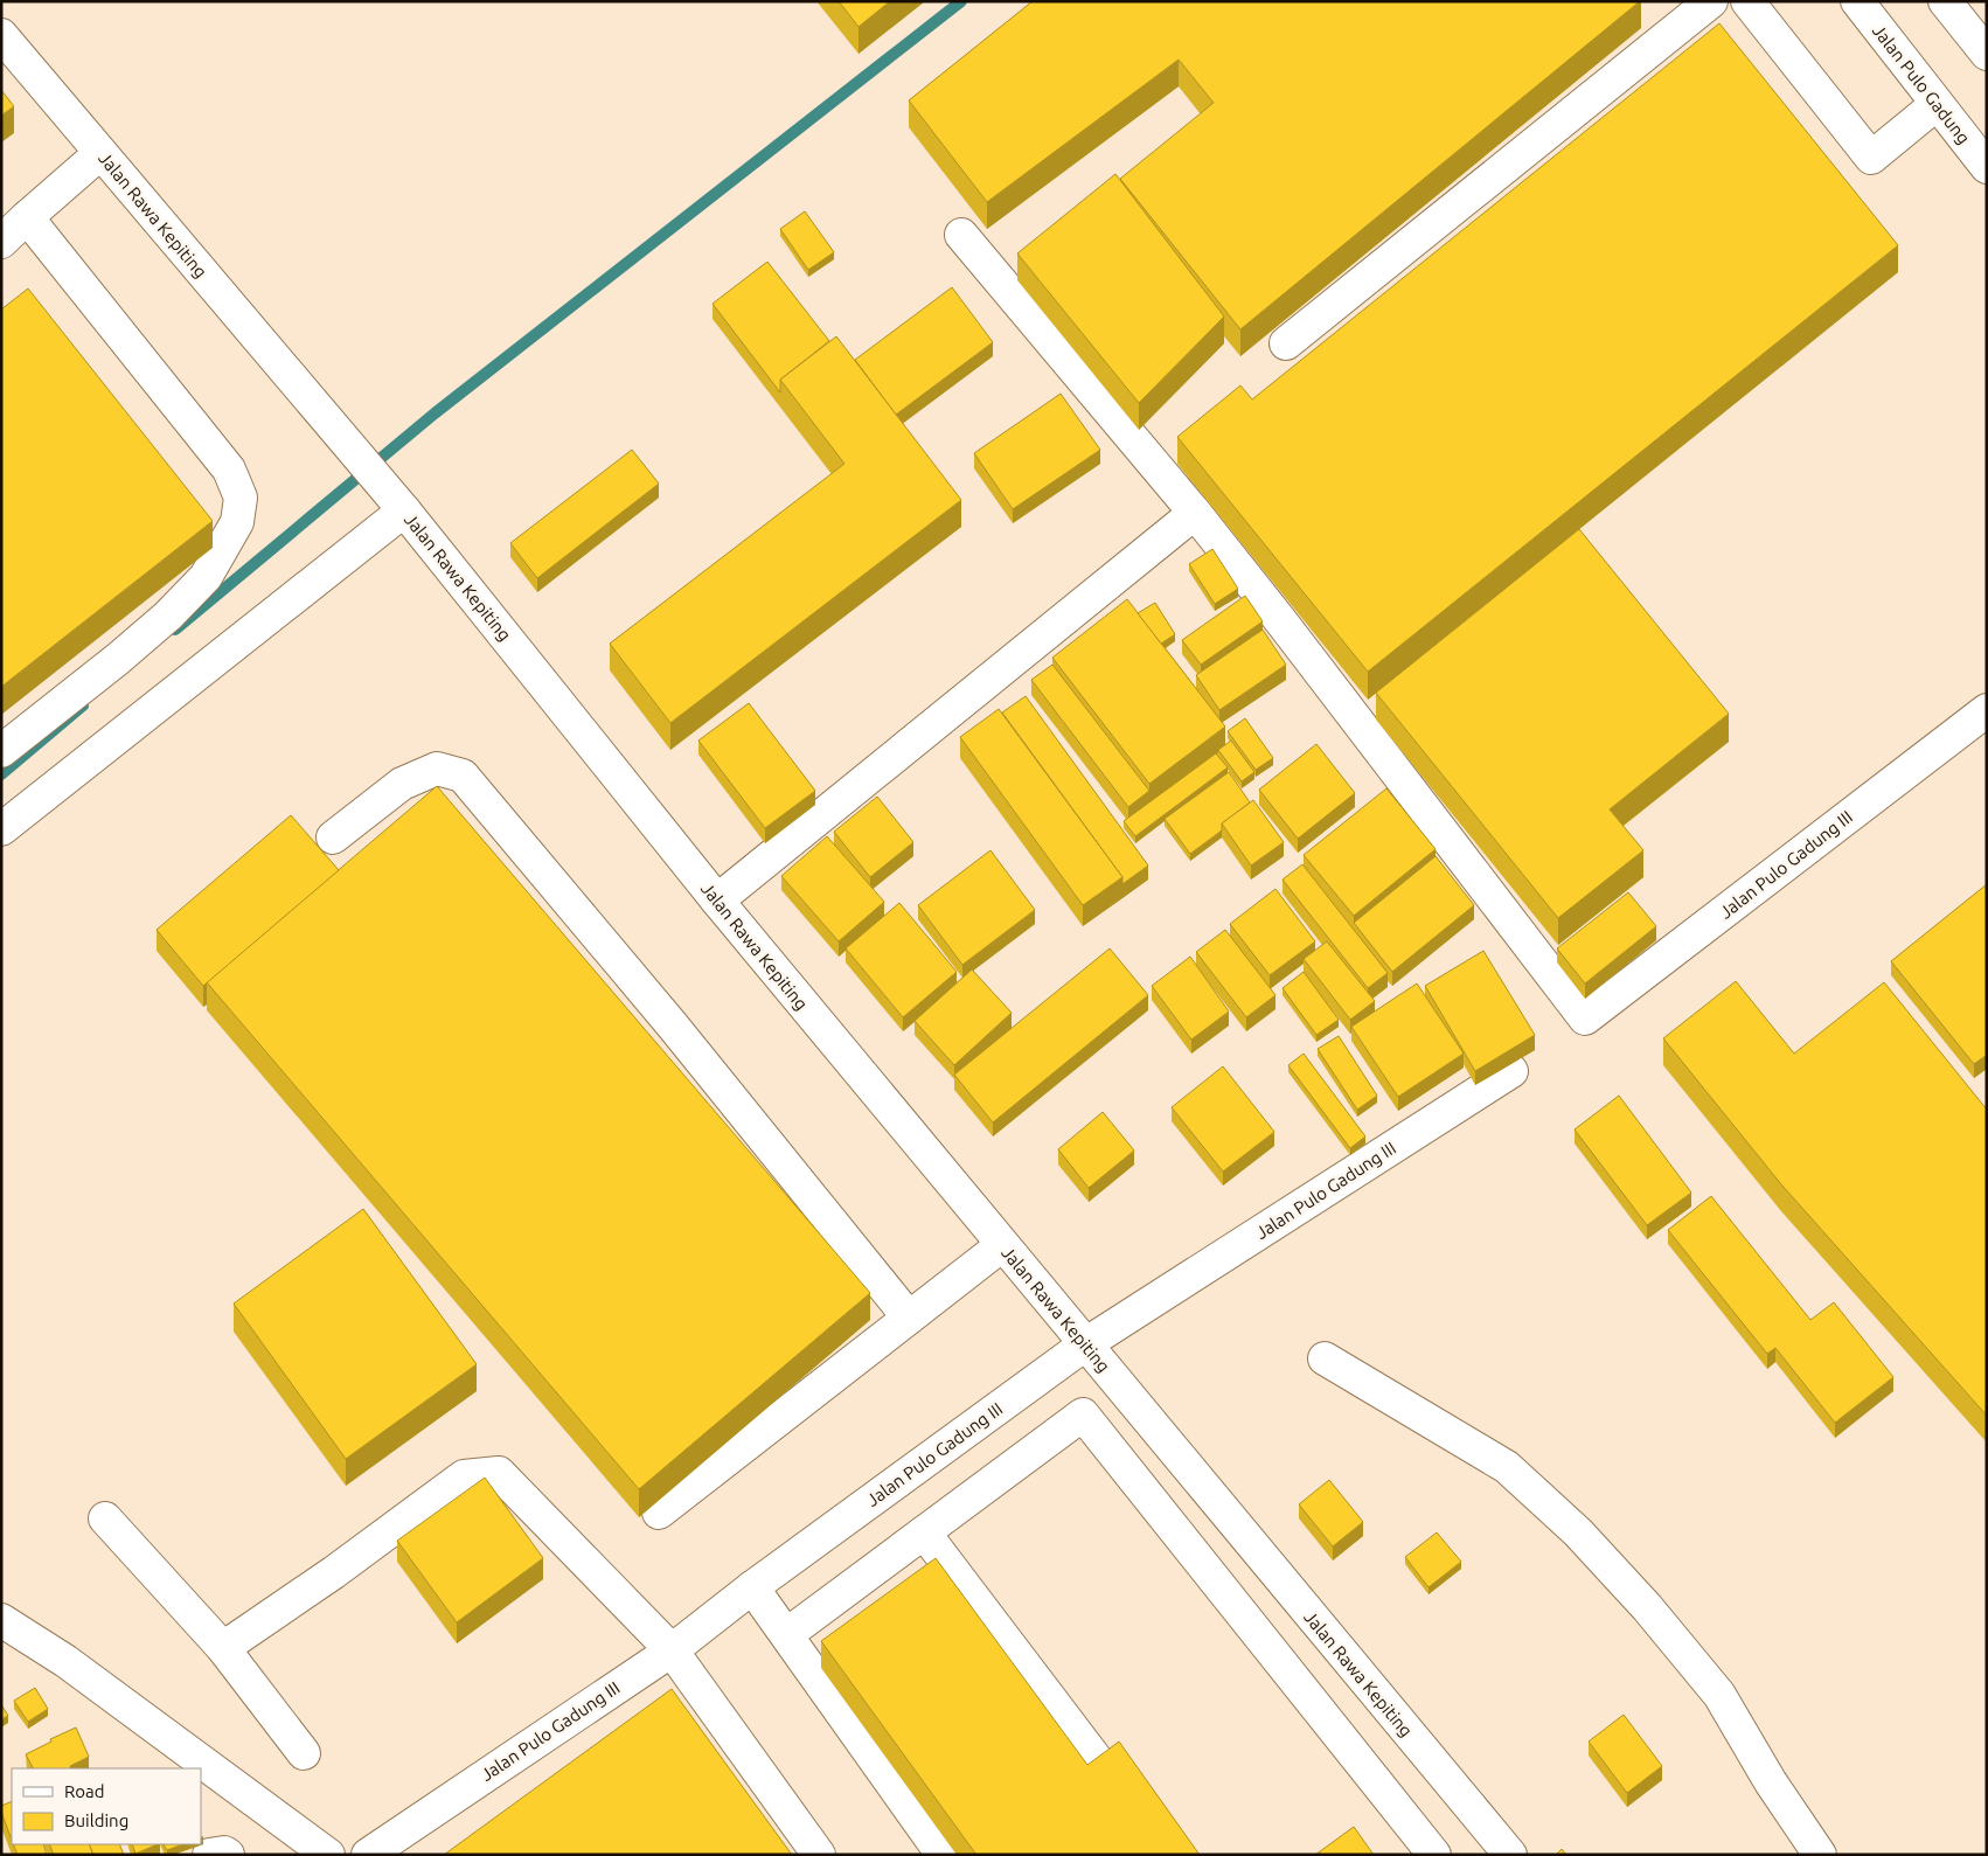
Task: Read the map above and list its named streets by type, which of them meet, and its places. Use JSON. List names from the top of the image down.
{
  "streets": {
    "street": ["Jalan Pulo Gadung", "Jalan Rawa Kepiting", "Jalan Pulo Gadung III"]
  },
  "crossings": [
    ["Jalan Rawa Kepiting", "Jalan Pulo Gadung III"]
  ],
  "legend": ["Road", "Building"]
}
